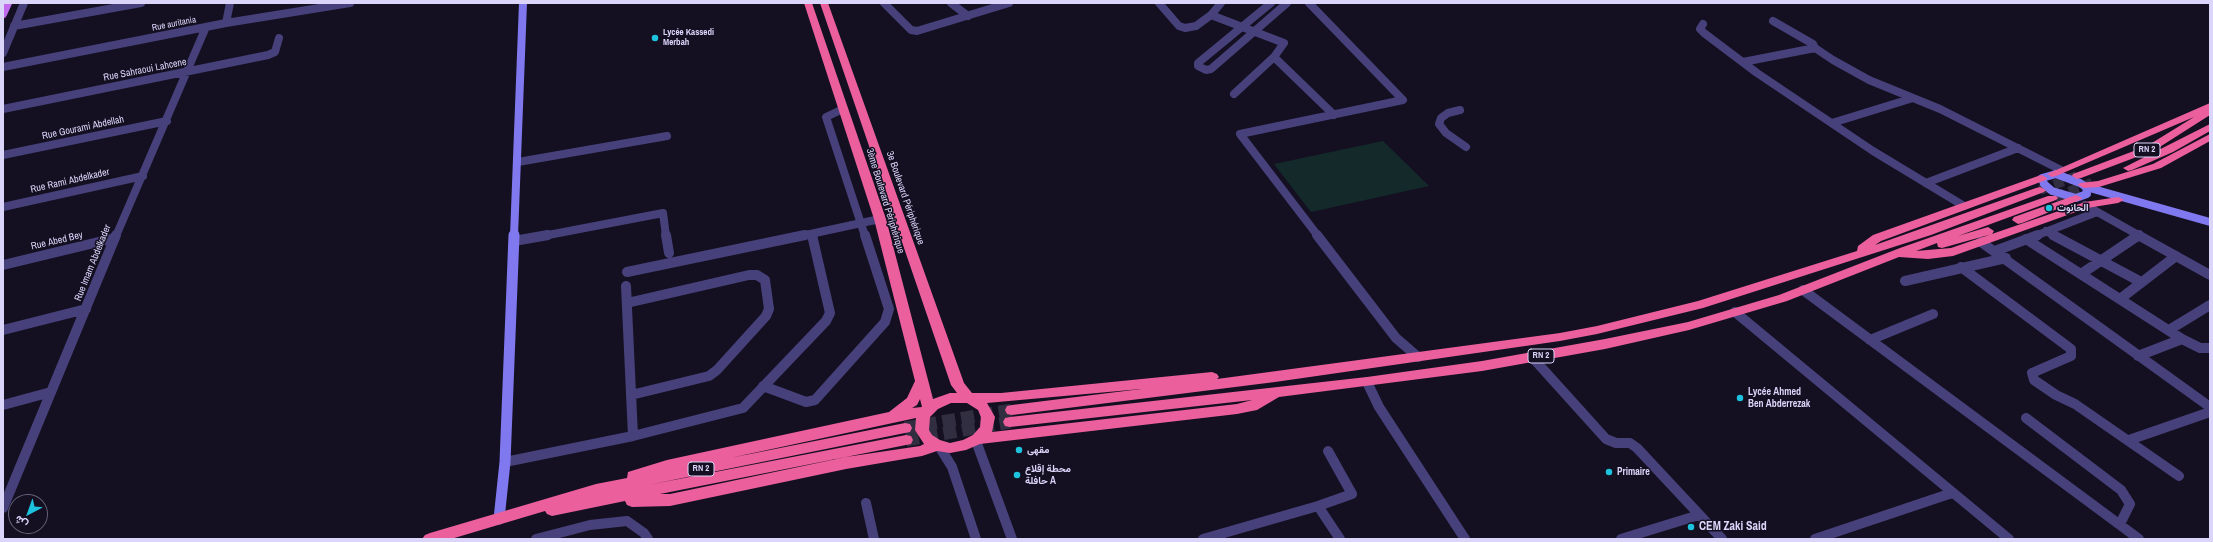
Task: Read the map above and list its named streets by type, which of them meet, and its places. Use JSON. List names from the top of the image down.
{
  "streets": {
    "highway": ["RN 2", "3e Boulevard Périphérique", "3ème Boulevard Périphérique"],
    "street": [
      "Rue auritania",
      "Rue Sahraoui Lahcene",
      "Rue Gourami Abdellah",
      "Rue Rami Abdelkader",
      "Rue Abed Bey",
      "Rue Imam Abdelkader"
    ]
  },
  "crossings": [
    ["Rue auritania", "Rue Imam Abdelkader"],
    ["Rue Sahraoui Lahcene", "Rue Imam Abdelkader"],
    ["Rue Gourami Abdellah", "Rue Imam Abdelkader"],
    ["Rue Rami Abdelkader", "Rue Imam Abdelkader"],
    ["3e Boulevard Périphérique", "3ème Boulevard Périphérique"],
    ["Rue Abed Bey", "Rue Imam Abdelkader"]
  ],
  "places": [
    "Lycée Kassedi Merbah",
    "الحانوت",
    "Lycée Ahmed Ben Abderrezak",
    "مقهى",
    "Primaire",
    "محطة إقلاع حافلة A",
    "CEM Zaki Said"
  ],
  "north": "bottom left"
}
